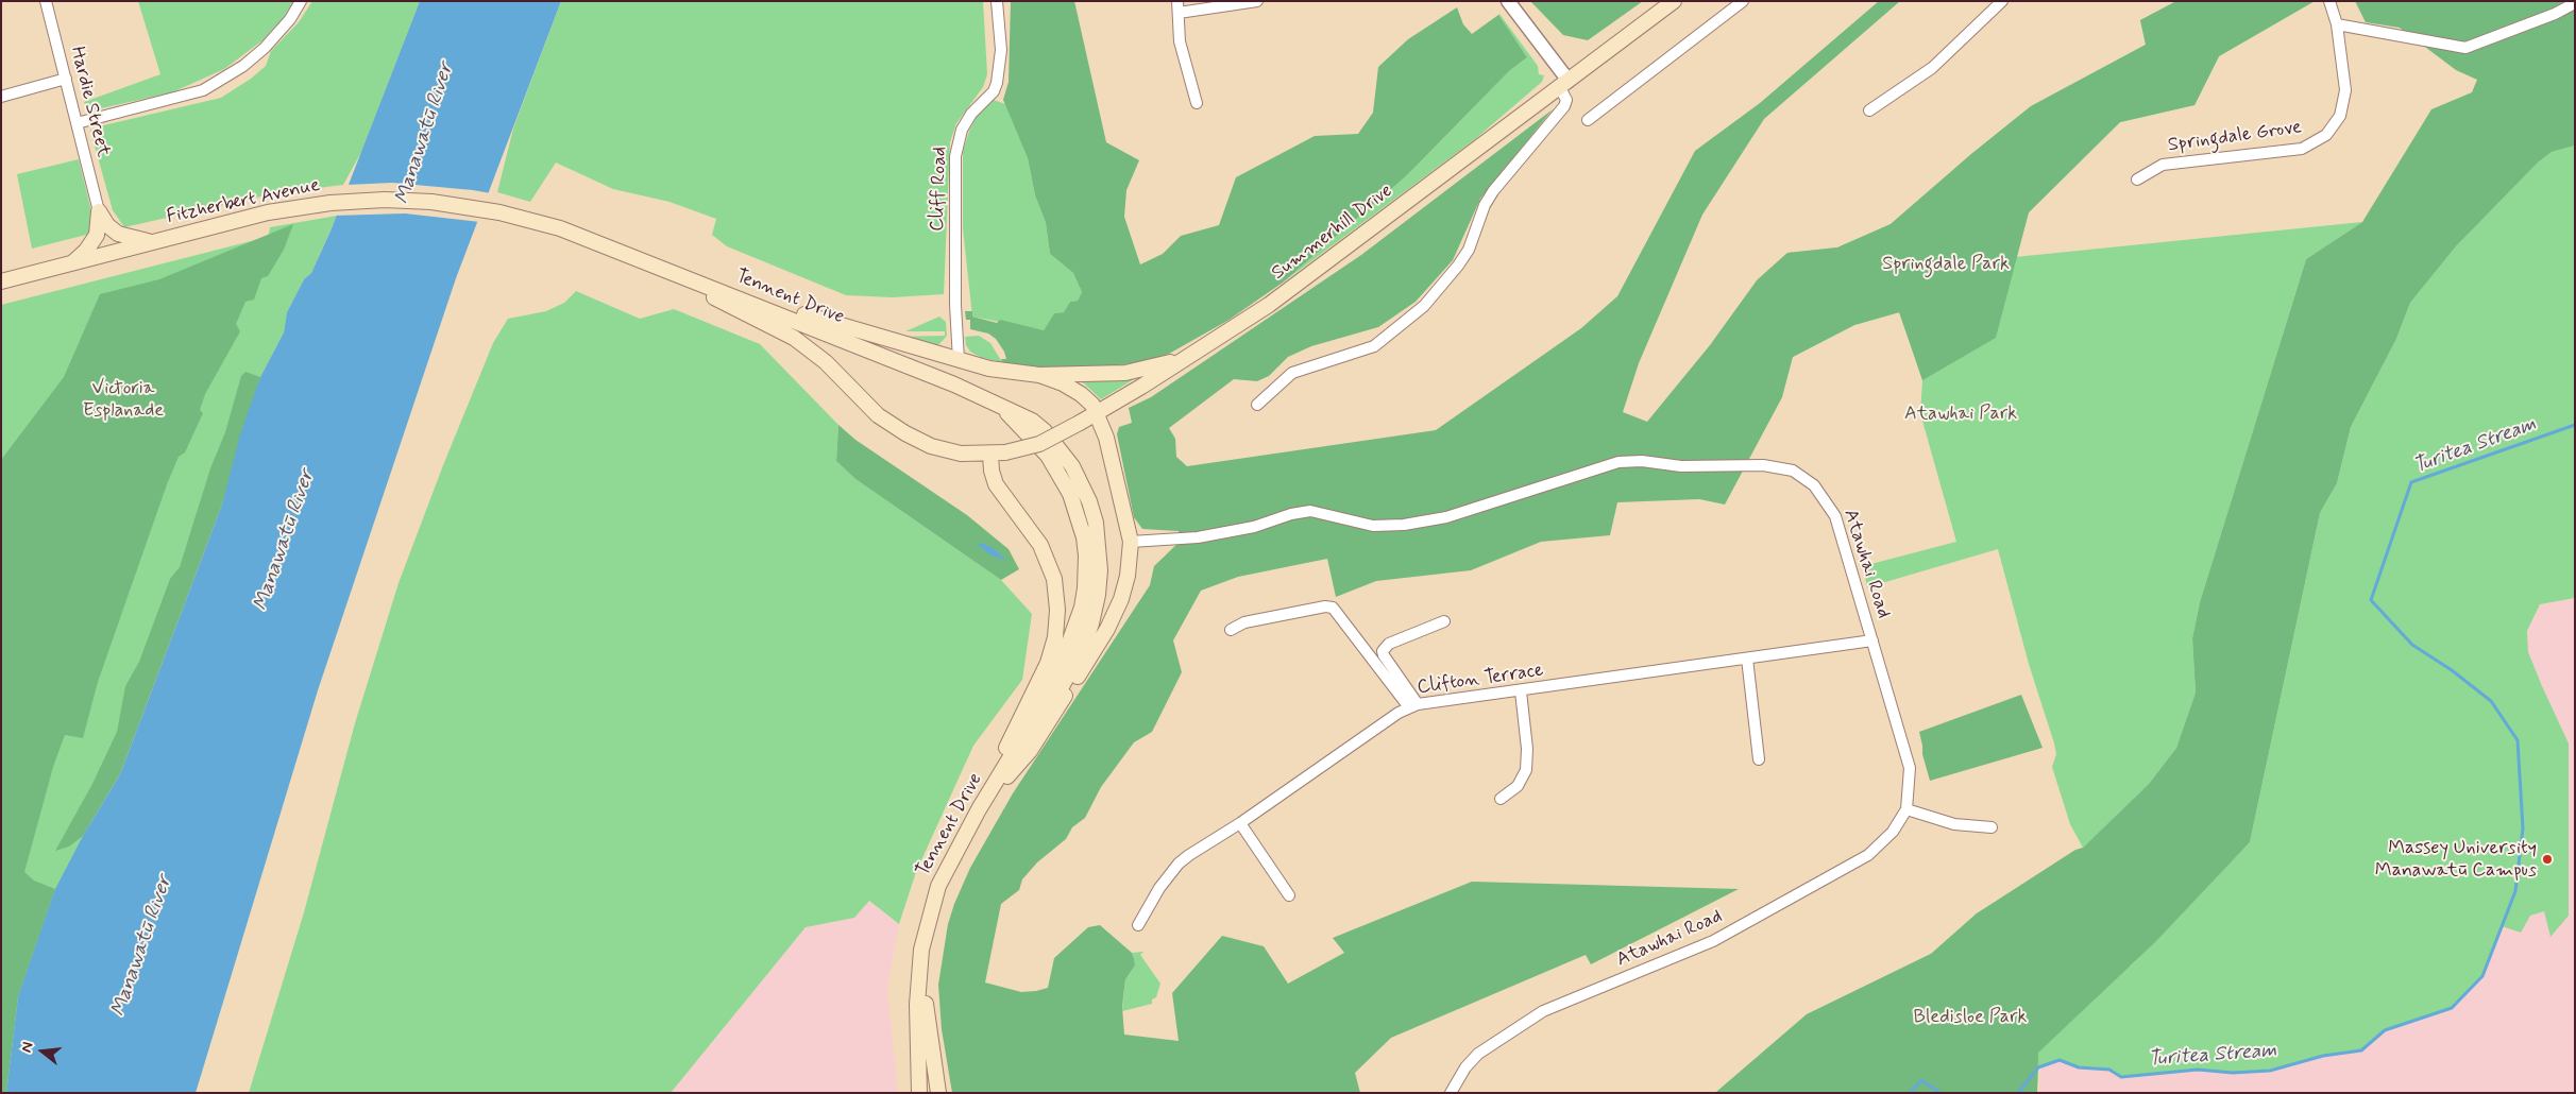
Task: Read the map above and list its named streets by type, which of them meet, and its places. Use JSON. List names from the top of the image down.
{
  "streets": {
    "main road": ["Fitzherbert Avenue", "Summerhill Drive", "Tennent Drive"],
    "street": [
      "Hardie Street",
      "Springdale Grove",
      "Cliff Road",
      "Atawhai Road",
      "Clifton Terrace"
    ]
  },
  "crossings": [
    ["Fitzherbert Avenue", "Tennent Drive"],
    ["Summerhill Drive", "Tennent Drive"],
    ["Atawhai Road", "Clifton Terrace"]
  ],
  "water": ["Manawatū River", "Turitea Stream"],
  "parks": [
    "Springdale Park",
    "Victoria Esplanade",
    "Atawhai Park",
    "Bledisloe Park"
  ],
  "places": ["Massey University Manawatū Campus"],
  "north": "left"
}
